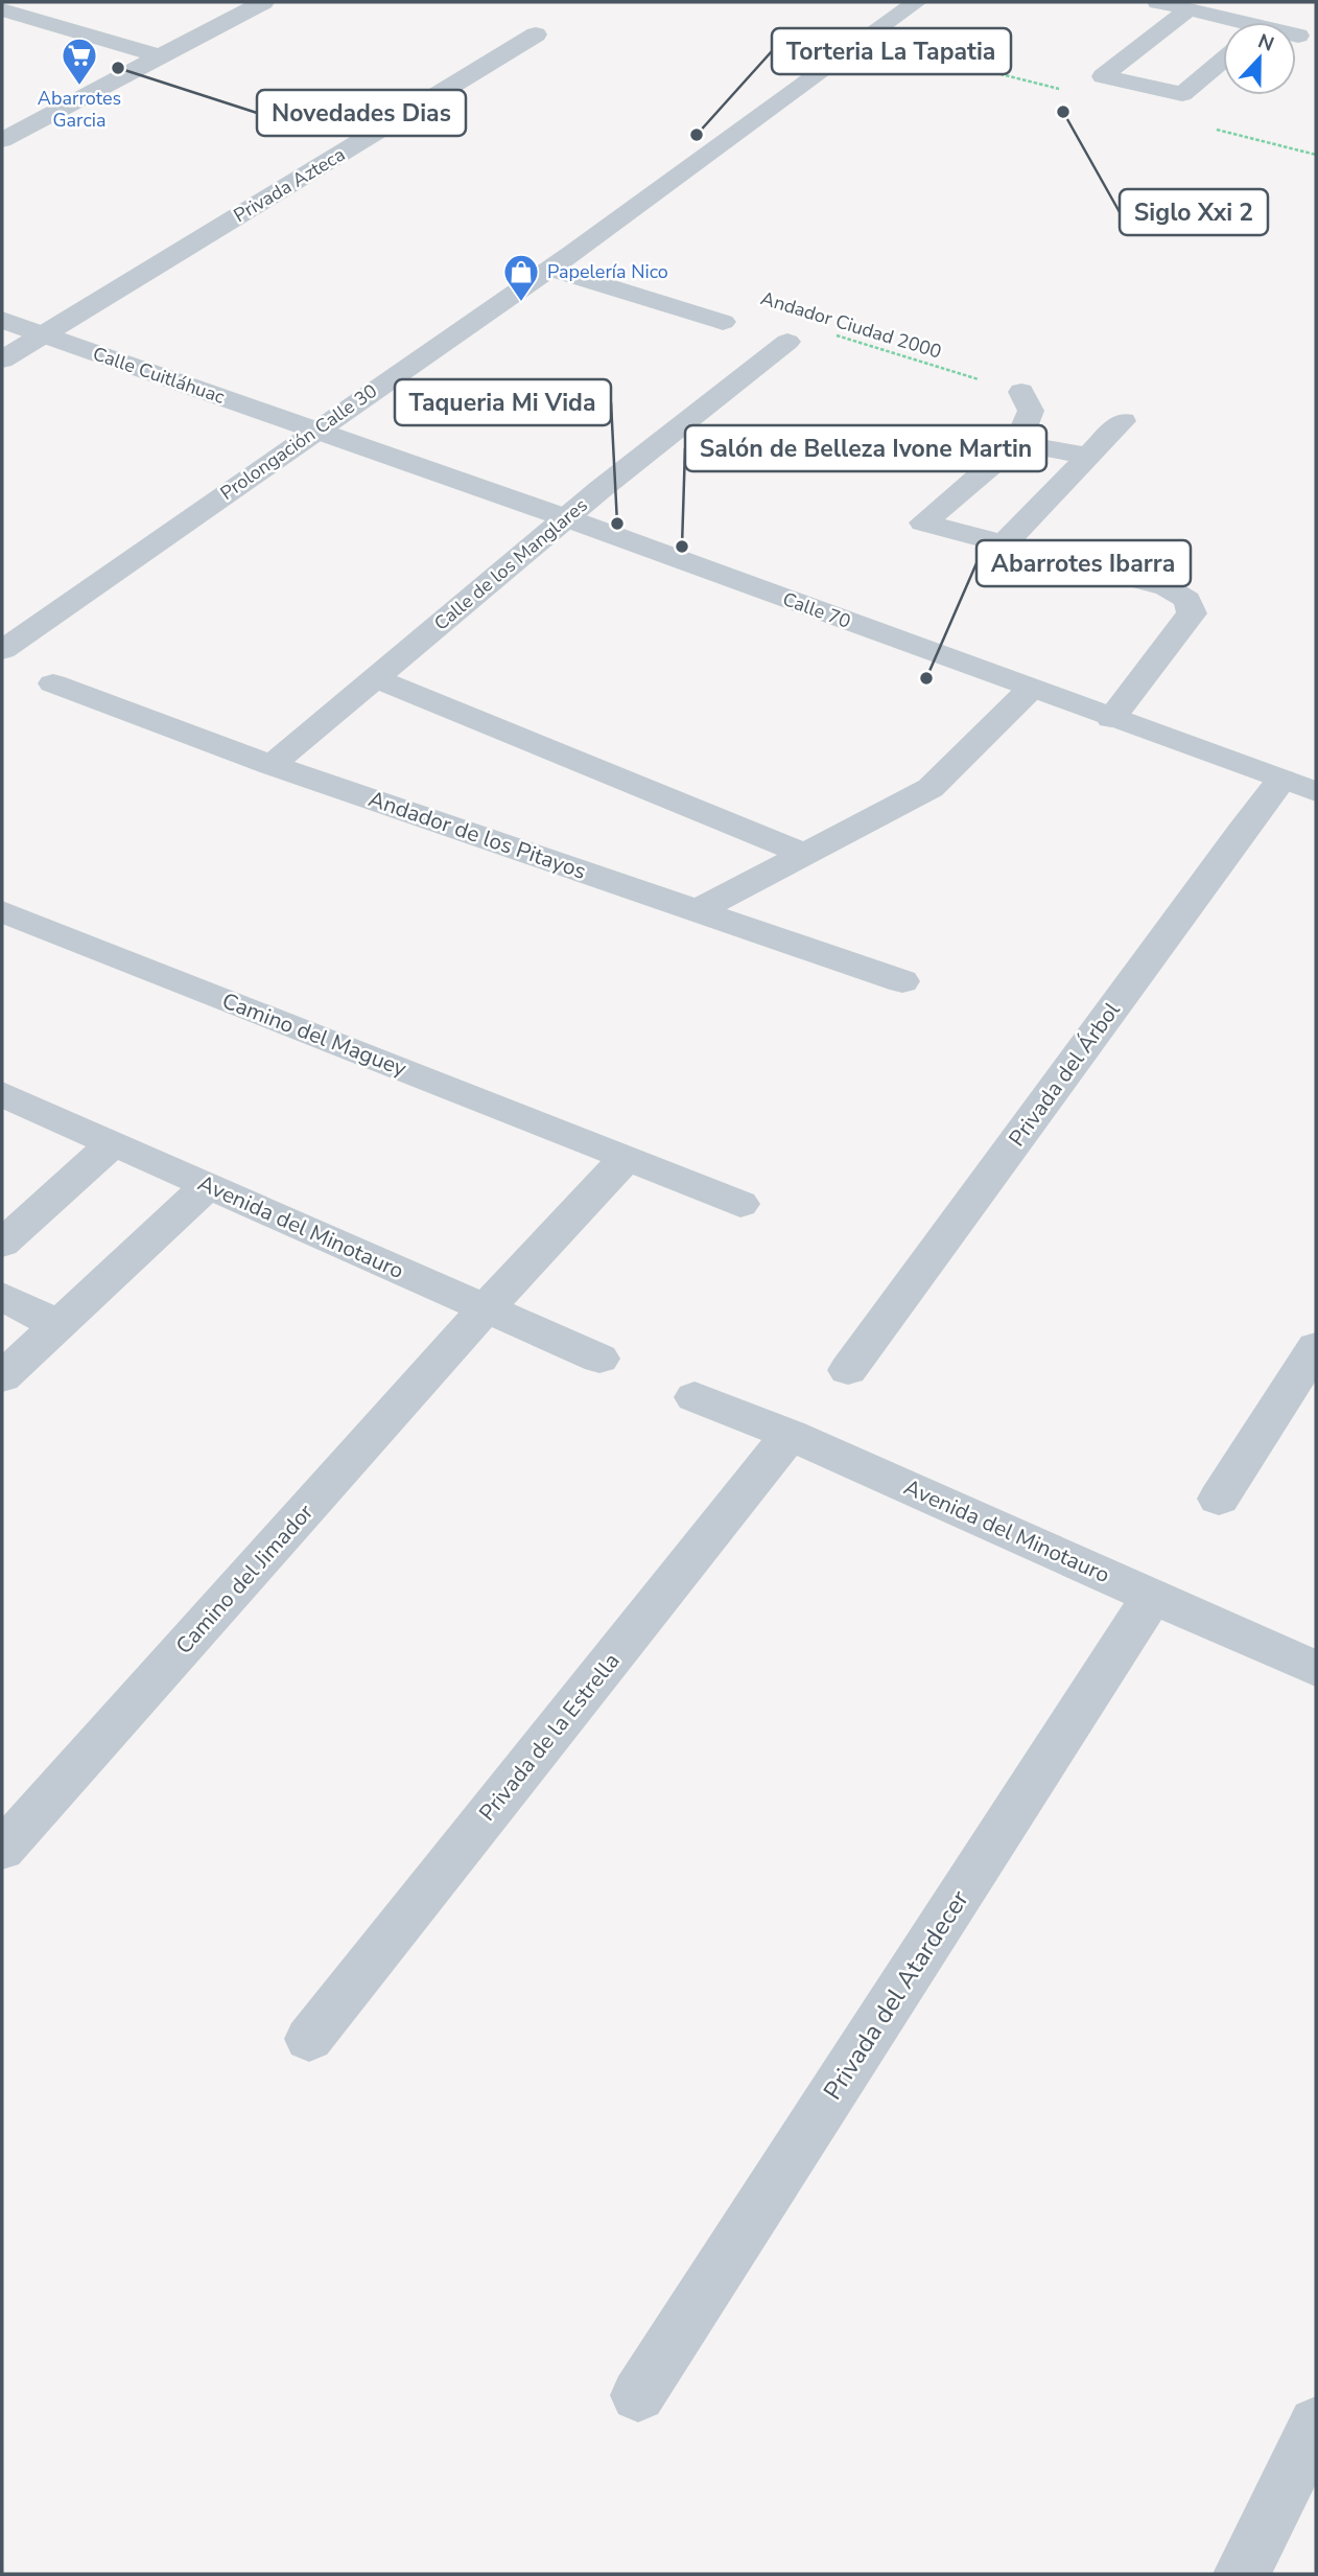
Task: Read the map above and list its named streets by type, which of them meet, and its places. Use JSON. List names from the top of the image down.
{
  "streets": {
    "street": [
      "Privada Azteca",
      "Calle Cuitláhuac",
      "Prolongación Calle 30",
      "Calle de los Manglares",
      "Calle 70",
      "Andador de los Pitayos",
      "Camino del Maguey",
      "Privada del Árbol",
      "Avenida del Minotauro",
      "Camino del Jimador",
      "Privada de la Estrella",
      "Privada del Atardecer"
    ],
    "path": ["Andador Ciudad 2000"]
  },
  "crossings": [
    ["Privada Azteca", "Calle Cuitláhuac"],
    ["Calle Cuitláhuac", "Prolongación Calle 30"],
    ["Calle Cuitláhuac", "Calle 70"],
    ["Prolongación Calle 30", "Calle 70"],
    ["Calle de los Manglares", "Calle 70"],
    ["Calle de los Manglares", "Andador de los Pitayos"],
    ["Calle 70", "Privada del Árbol"],
    ["Camino del Maguey", "Camino del Jimador"],
    ["Avenida del Minotauro", "Camino del Jimador"],
    ["Avenida del Minotauro", "Privada de la Estrella"],
    ["Avenida del Minotauro", "Privada del Atardecer"]
  ],
  "places": {
    "other": [
      "Novedades Dias",
      "Siglo Xxi 2",
      "Torteria La Tapatia",
      "Taqueria Mi Vida",
      "Salón de Belleza Ivone Martin",
      "Abarrotes Ibarra"
    ],
    "supermarket": ["Abarrotes Garcia"],
    "shop": ["Papelería Nico"]
  },
  "north": "top"
}
